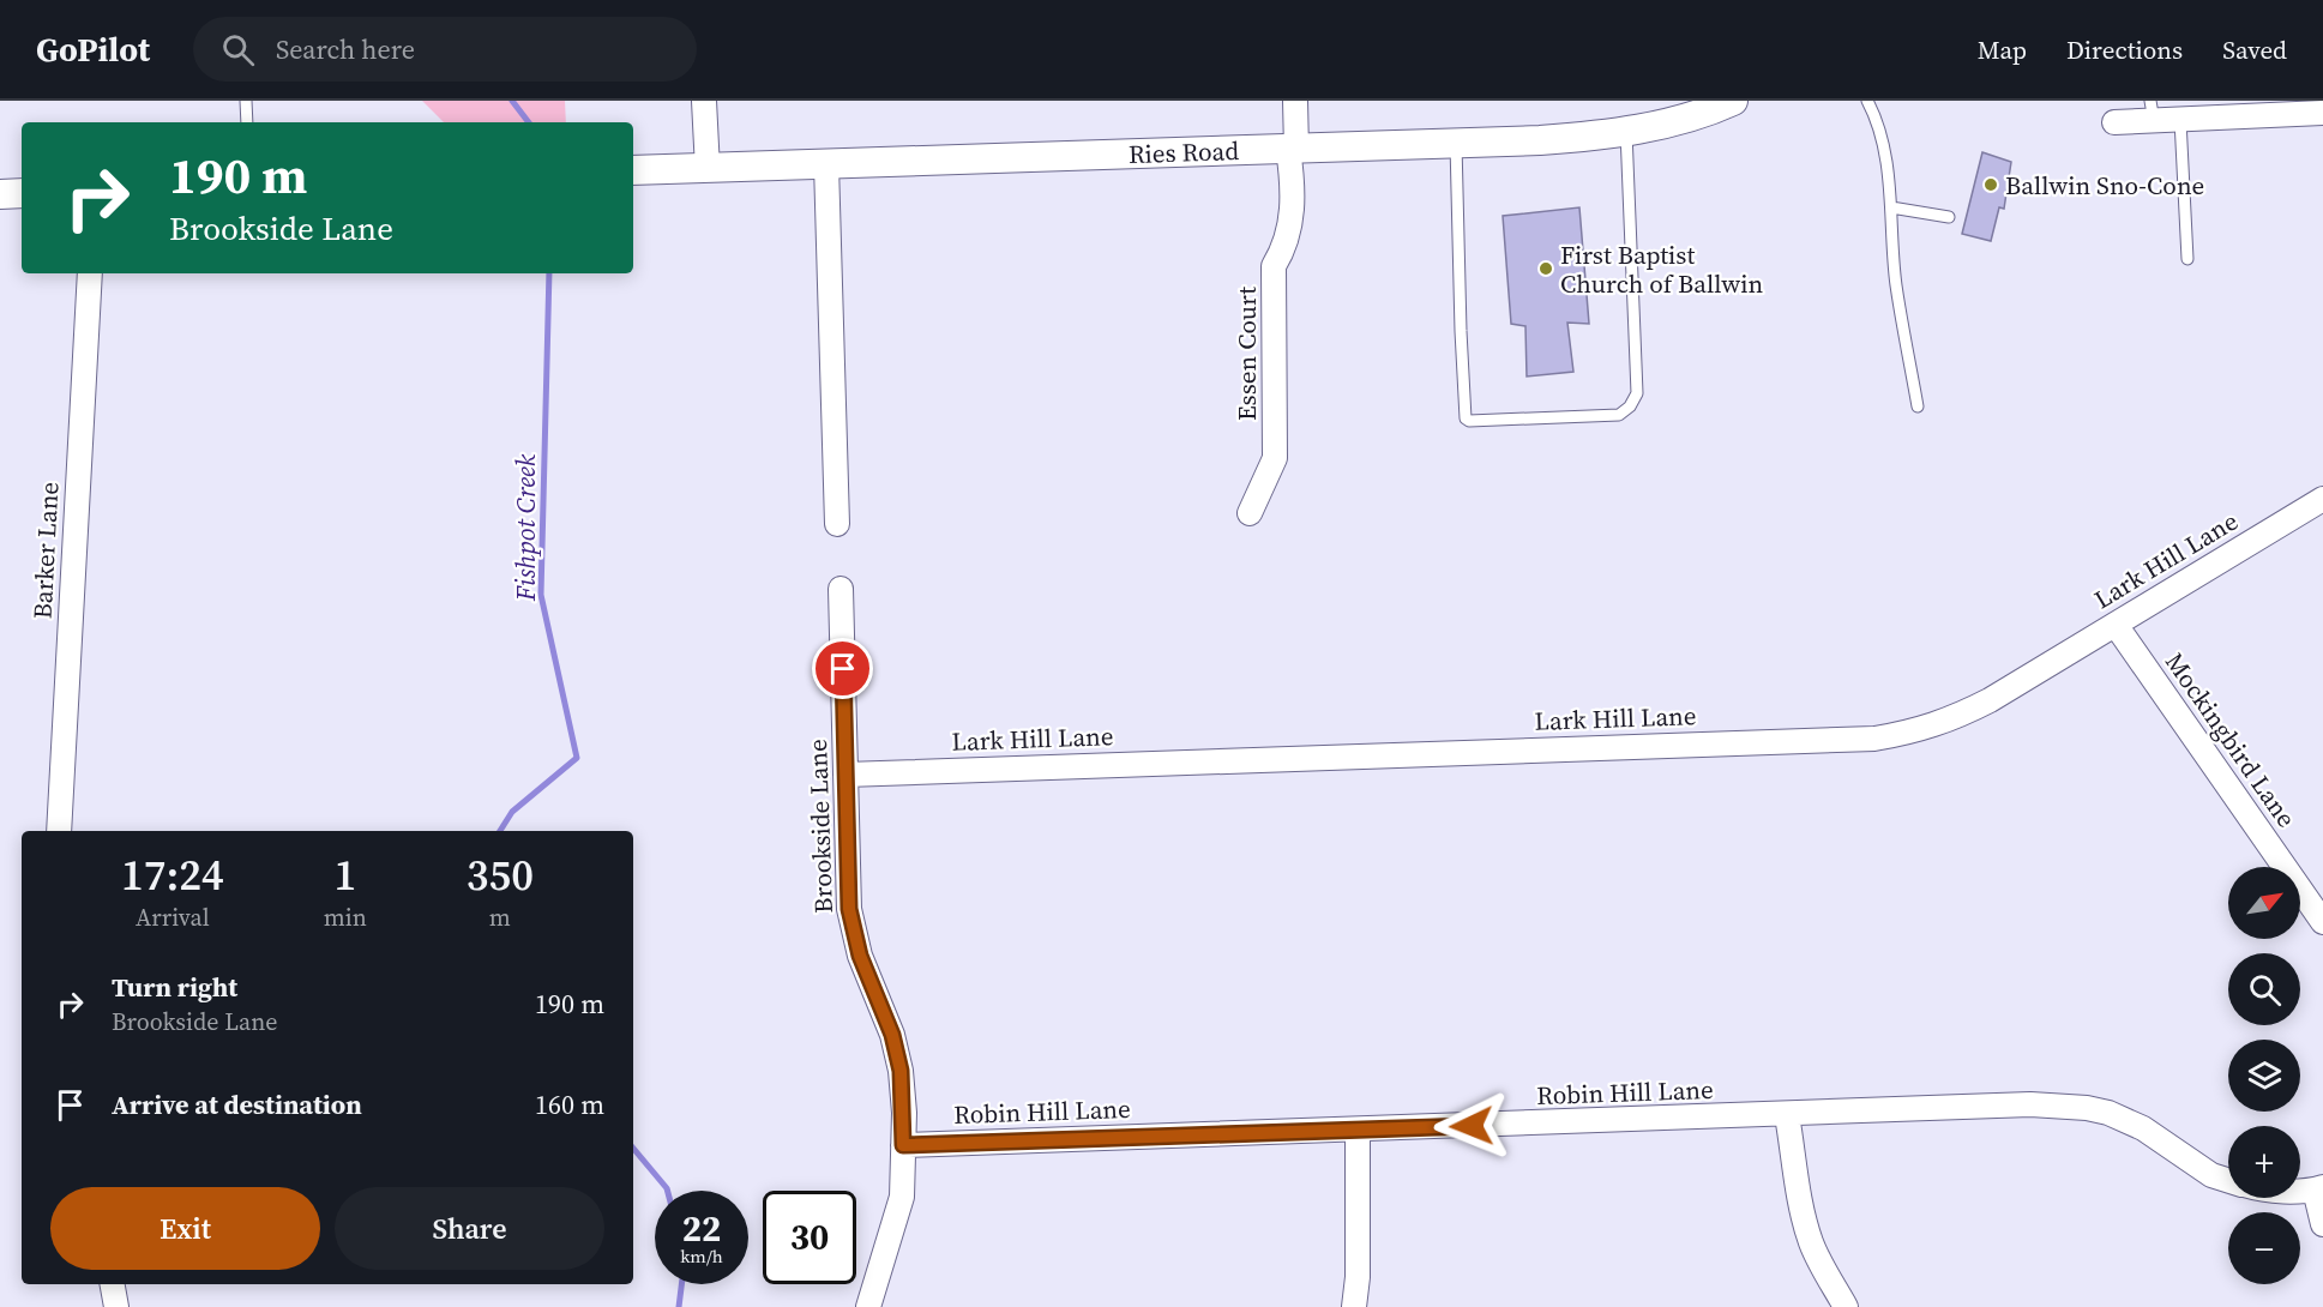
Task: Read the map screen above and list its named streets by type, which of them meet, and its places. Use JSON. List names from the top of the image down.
{
  "streets": {
    "street": [
      "Ries Road",
      "Essen Court",
      "Barker Lane",
      "Lark Hill Lane",
      "Mockingbird Lane",
      "Brookside Lane",
      "Robin Hill Lane"
    ]
  },
  "crossings": [
    ["Ries Road", "Essen Court"],
    ["Lark Hill Lane", "Mockingbird Lane"],
    ["Lark Hill Lane", "Brookside Lane"],
    ["Brookside Lane", "Robin Hill Lane"]
  ],
  "water": ["Fishpot Creek"],
  "places": ["Ballwin Sno-Cone", "First Baptist Church of Ballwin"],
  "north": "top right",
  "page": {
    "header": "GoPilot",
    "search": "Search here",
    "nav": ["Map", "Directions", "Saved"],
    "turn": ["190 m", "Brookside Lane"],
    "eta": [
      "17:24",
      "Arrival",
      "1",
      "min",
      "350",
      "m"
    ],
    "map_buttons": ["+", "−"],
    "list": [
      {
        "name": "Turn right",
        "note": "Brookside Lane",
        "value": "190 m"
      },
      {
        "name": "Arrive at destination",
        "value": "160 m"
      }
    ],
    "buttons": ["Exit", "Share"],
    "speed": "22 km/h",
    "limit": "30"
  }
}
